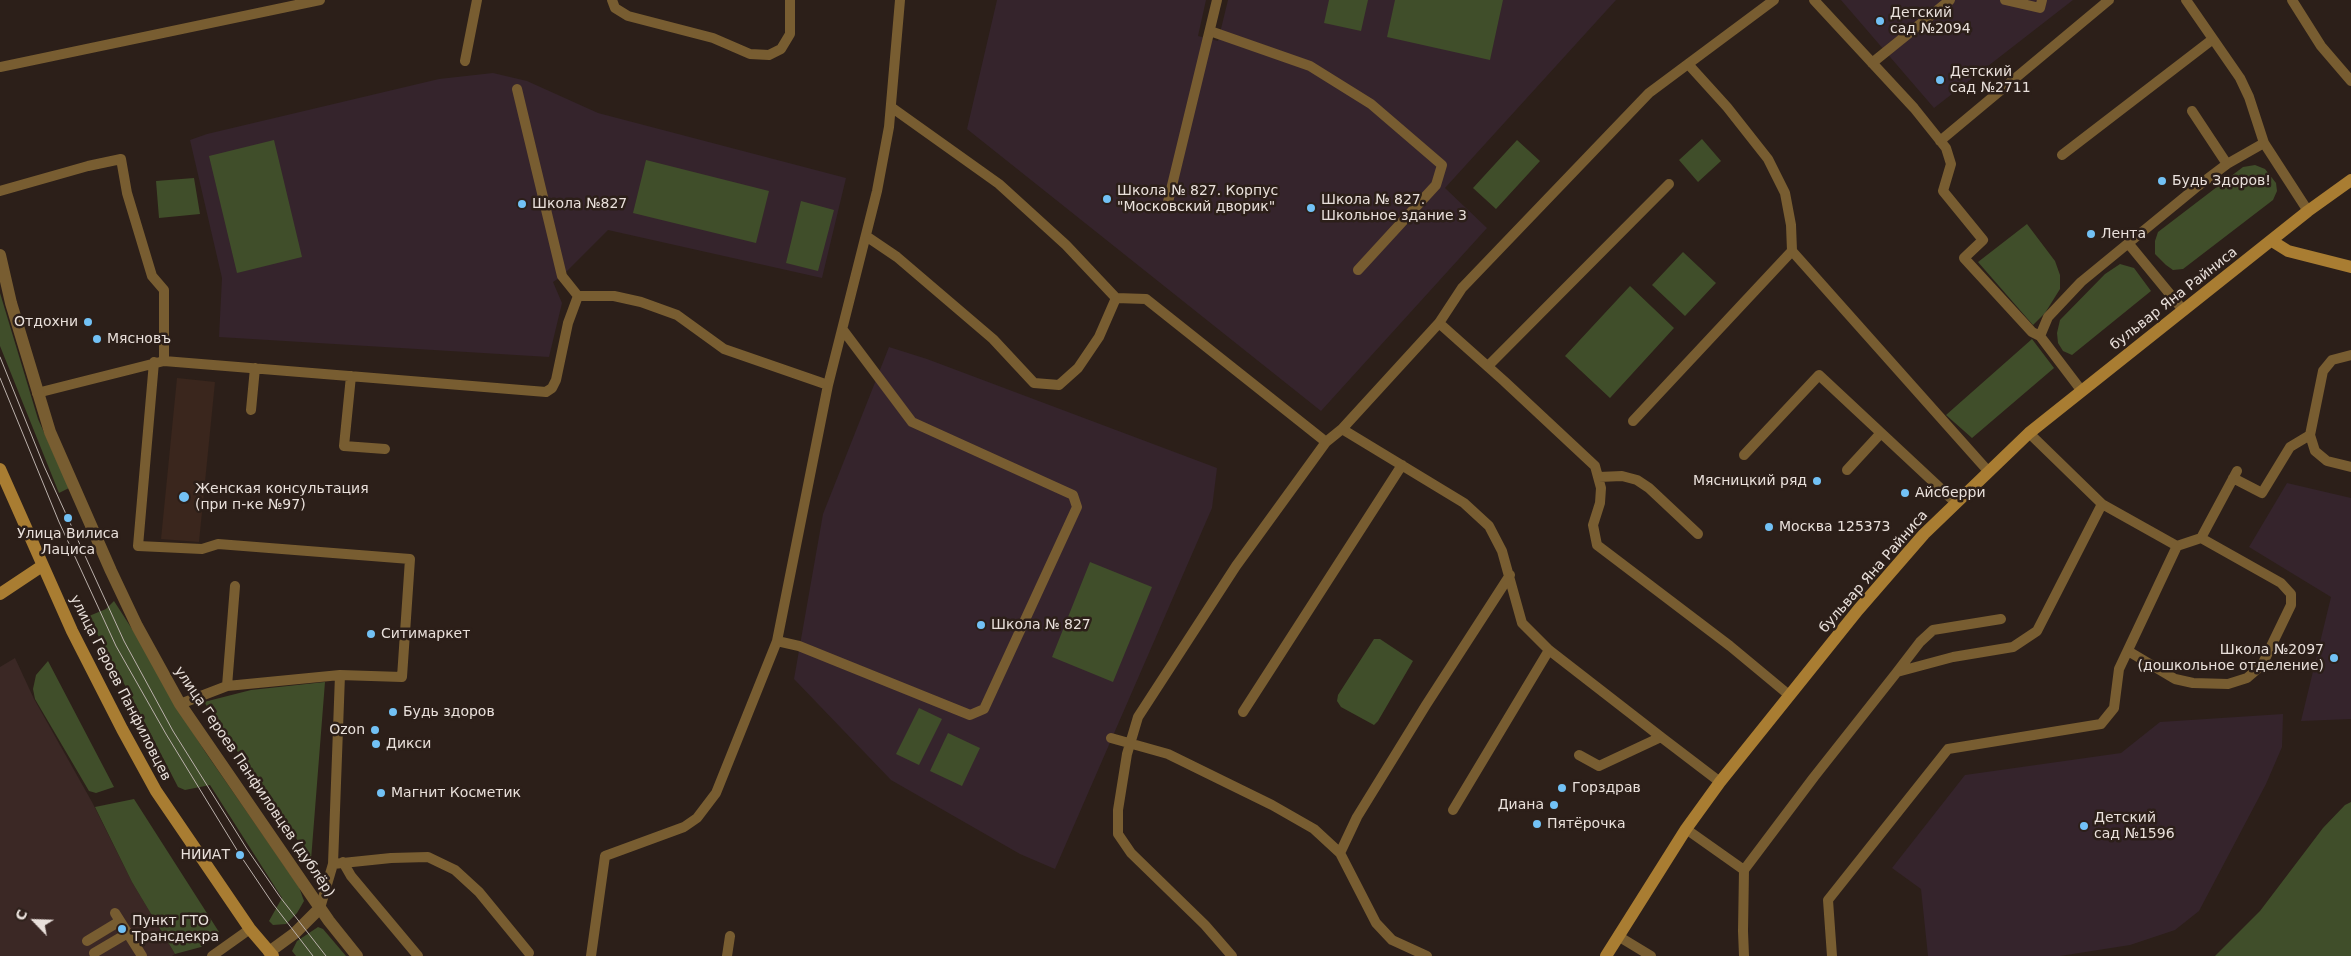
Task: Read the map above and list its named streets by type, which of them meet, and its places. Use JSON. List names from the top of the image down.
{
  "streets": {
    "main road": ["бульвар Яна Райниса", "улица Героев Панфиловцев"],
    "street": ["улица Героев Панфиловцев (дублёр)"]
  },
  "places": [
    "Детский сад №2094",
    "Детский сад №2711",
    "Будь Здоров!",
    "Школа № 827. Корпус \"Московский дворик\"",
    "Школа №827",
    "Школа № 827. Школьное здание 3",
    "Лента",
    "Отдохни",
    "Мясновъ",
    "Мясницкий ряд",
    "Айсберри",
    "Женская консультация (при п-ке №97)",
    "Улица Вилиса Лациса",
    "Москва 125373",
    "Школа № 827",
    "Ситимаркет",
    "Школа №2097 (дошкольное отделение)",
    "Будь здоров",
    "Ozon",
    "Дикси",
    "Горздрав",
    "Магнит Косметик",
    "Диана",
    "Пятёрочка",
    "Детский сад №1596",
    "НИИАТ",
    "Пункт ГТО Трансдекра"
  ],
  "north": "top left"
}
